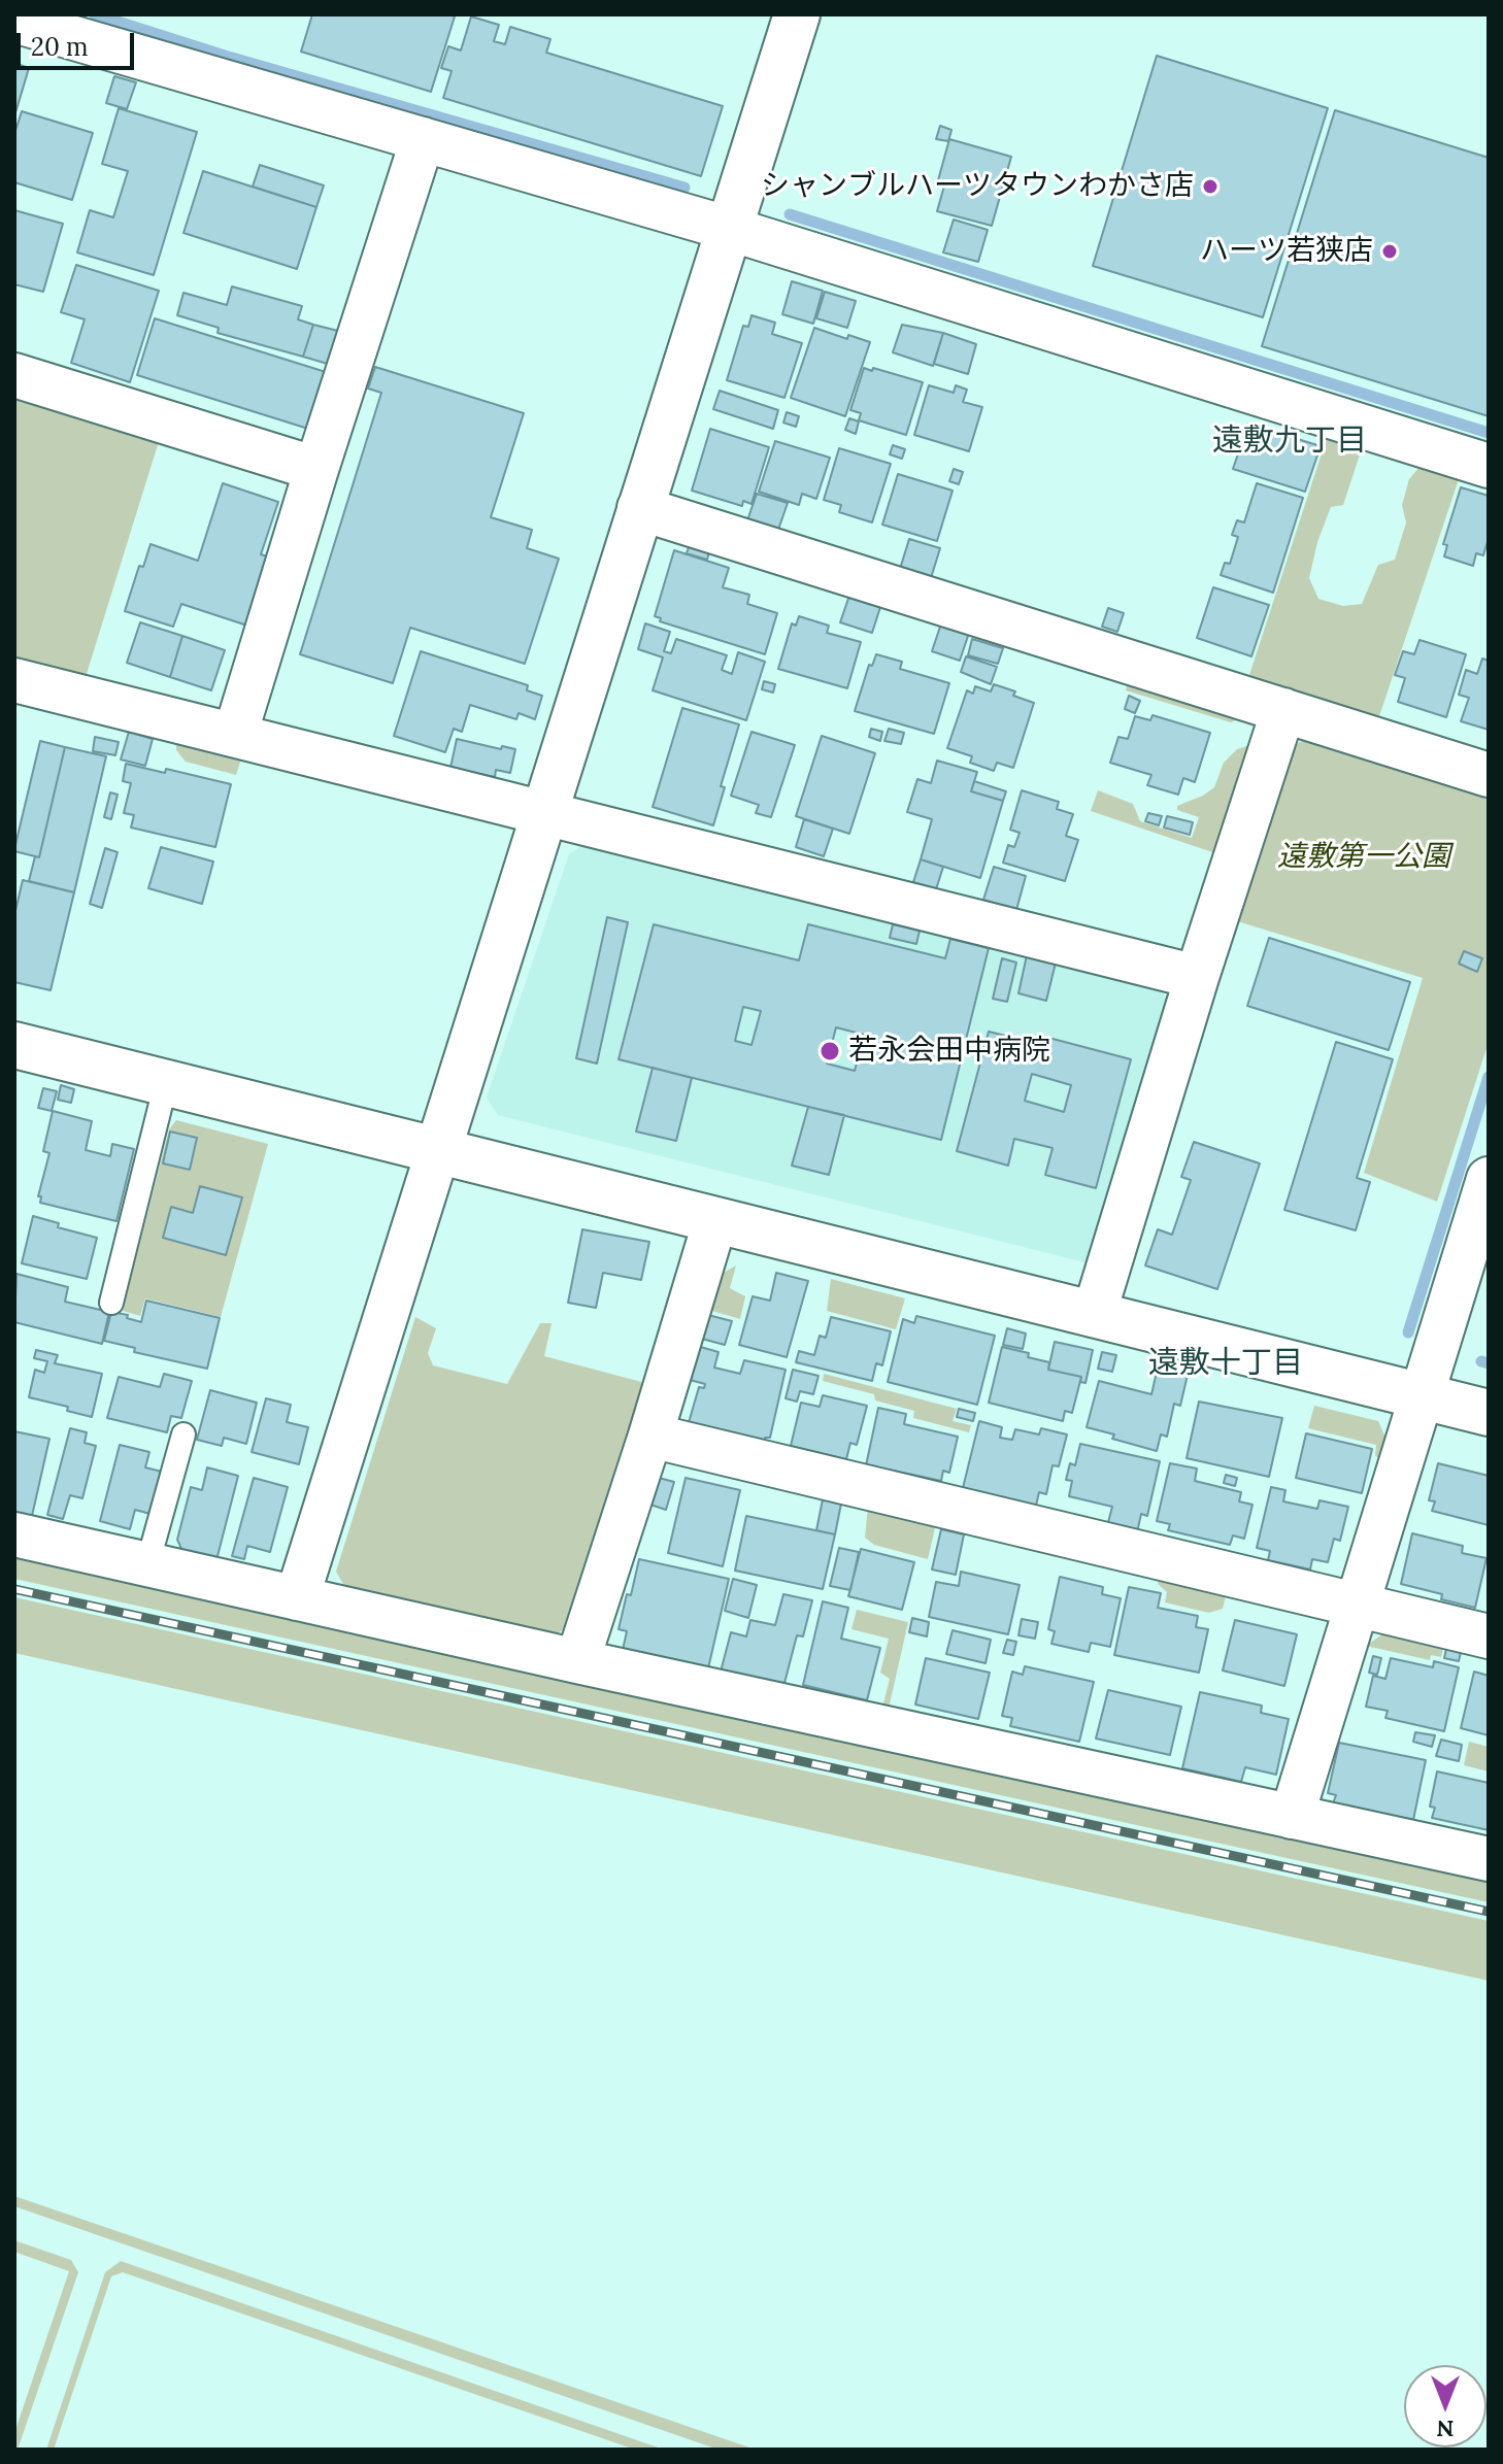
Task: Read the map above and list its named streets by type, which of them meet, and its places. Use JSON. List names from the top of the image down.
{
  "districts": ["遠敷九丁目", "遠敷十丁目"],
  "parks": ["遠敷第一公園"],
  "places": ["シャンブルハーツタウンわかさ店", "ハーツ若狭店", "若永会田中病院"],
  "scale_bar": "20 m",
  "north": "bottom"
}
